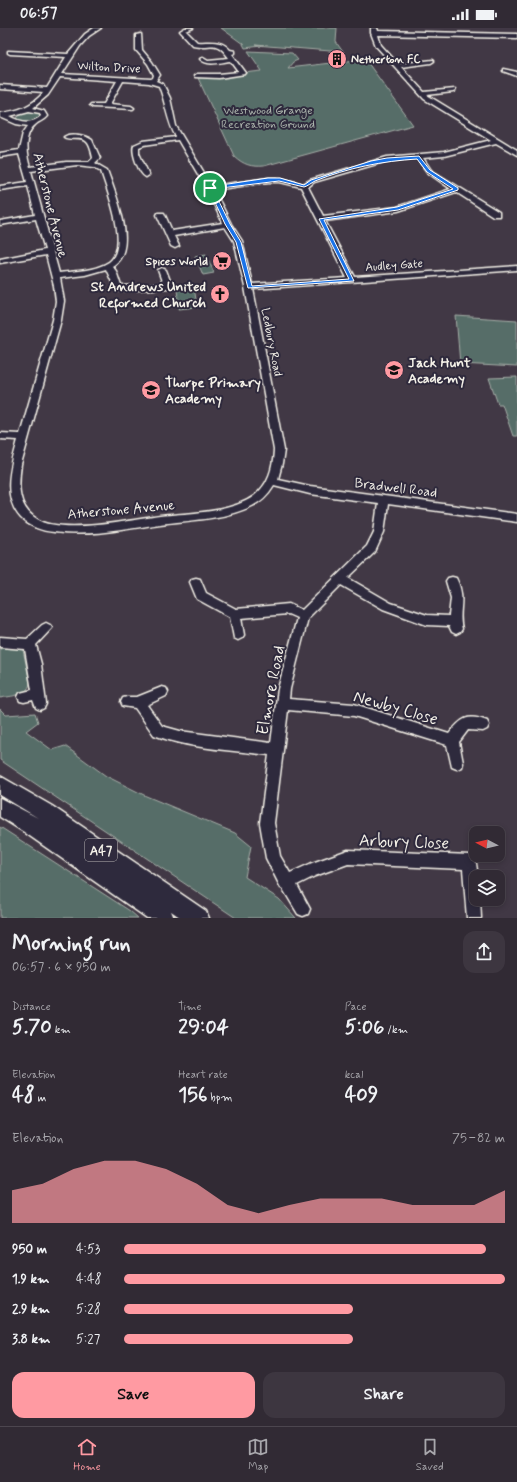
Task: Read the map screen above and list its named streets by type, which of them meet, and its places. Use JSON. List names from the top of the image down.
{
  "streets": {
    "highway": ["A47"],
    "street": [
      "Wilton Drive",
      "Atherstone Avenue",
      "Audley Gate",
      "Ledbury Road",
      "Bradwell Road",
      "Elmore Road",
      "Newby Close",
      "Arbury Close"
    ]
  },
  "crossings": [
    ["Wilton Drive", "Ledbury Road"],
    ["Atherstone Avenue", "Ledbury Road"],
    ["Atherstone Avenue", "Bradwell Road"],
    ["Audley Gate", "Ledbury Road"],
    ["Ledbury Road", "Bradwell Road"],
    ["Elmore Road", "Newby Close"],
    ["Elmore Road", "Arbury Close"]
  ],
  "parks": ["Westwood Grange Recreation Ground"],
  "places": {
    "building": ["Netherton FC"],
    "supermarket": ["Spices World"],
    "church": ["St Andrews United Reformed Church"],
    "school or university": ["Jack Hunt Academy", "Thorpe Primary Academy"]
  },
  "north": "left",
  "page": {
    "status": "06:57",
    "heading": ["Morning run", "06:57 · 6 × 950 m"],
    "stats": [
      ["Distance", "5.70 km"],
      ["Time", "29:04"],
      ["Pace", "5:06 /km"],
      ["Elevation", "48 m"],
      ["Heart rate", "156 bpm"],
      ["kcal", "409"]
    ],
    "chart": ["Elevation", "75–82 m"],
    "list": [
      {
        "name": "950 m",
        "note": "4:53"
      },
      {
        "name": "1.9 km",
        "note": "4:48"
      },
      {
        "name": "2.9 km",
        "note": "5:28"
      },
      {
        "name": "3.8 km",
        "note": "5:27"
      }
    ],
    "buttons": ["Save", "Share"],
    "tabs": ["Home", "Map", "Saved"]
  }
}
